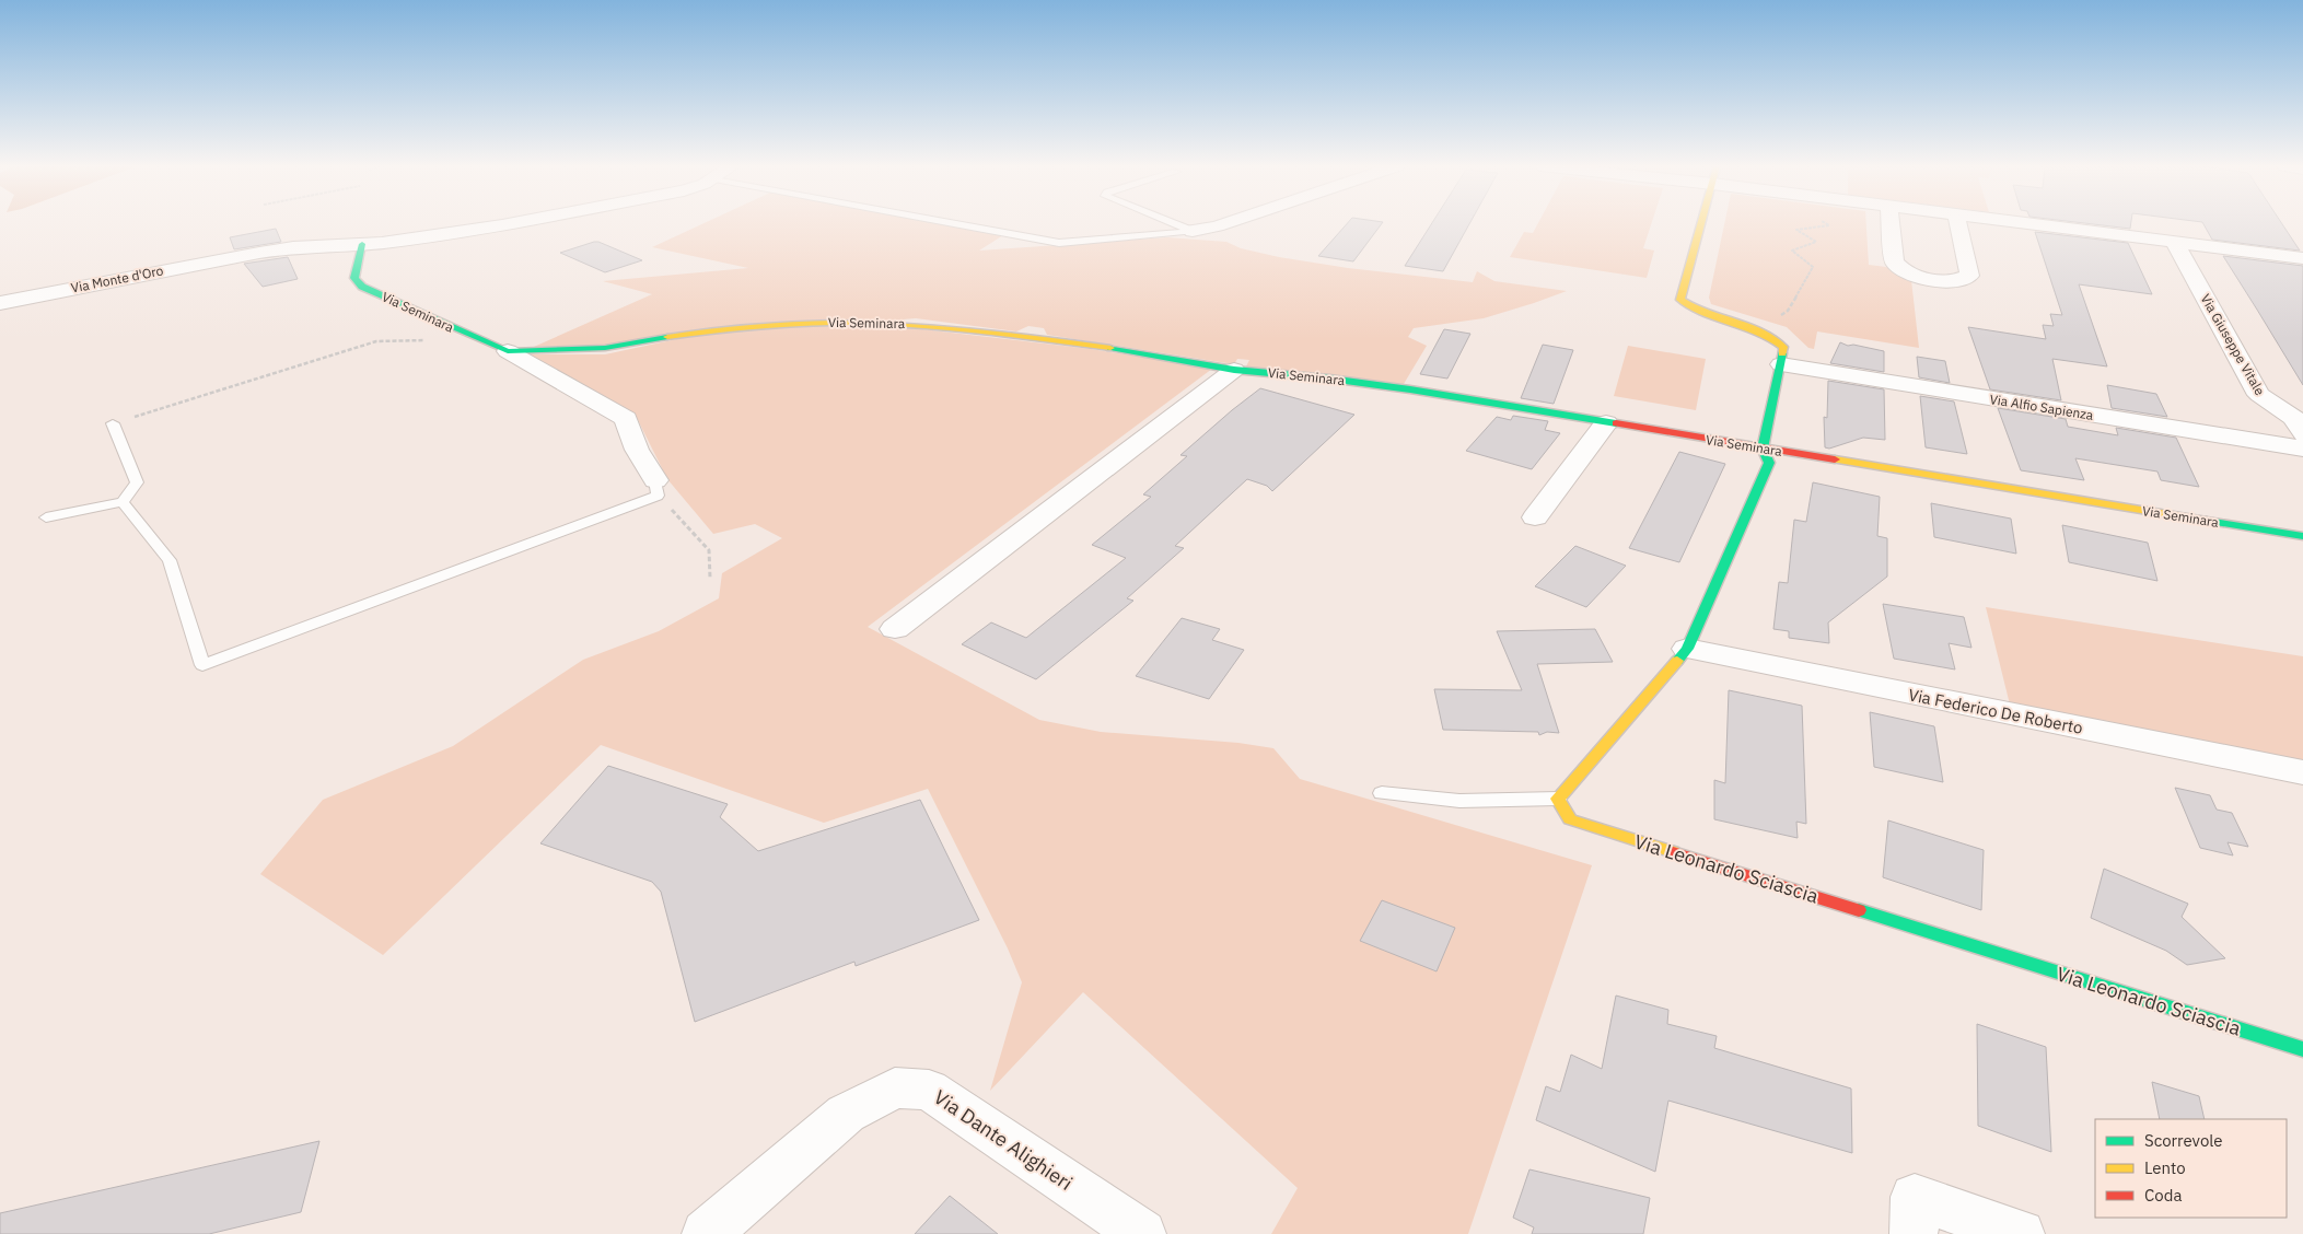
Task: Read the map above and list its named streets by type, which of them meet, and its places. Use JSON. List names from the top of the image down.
{
  "streets": {
    "street": [
      "Via Monte d'Oro",
      "Via Seminara",
      "Via Giuseppe Vitale",
      "Via Alfio Sapienza",
      "Via Federico De Roberto",
      "Via Leonardo Sciascia",
      "Via Dante Alighieri"
    ]
  },
  "crossings": [
    ["Via Monte d'Oro", "Via Seminara"]
  ],
  "legend": ["Scorrevole", "Lento", "Coda"]
}
